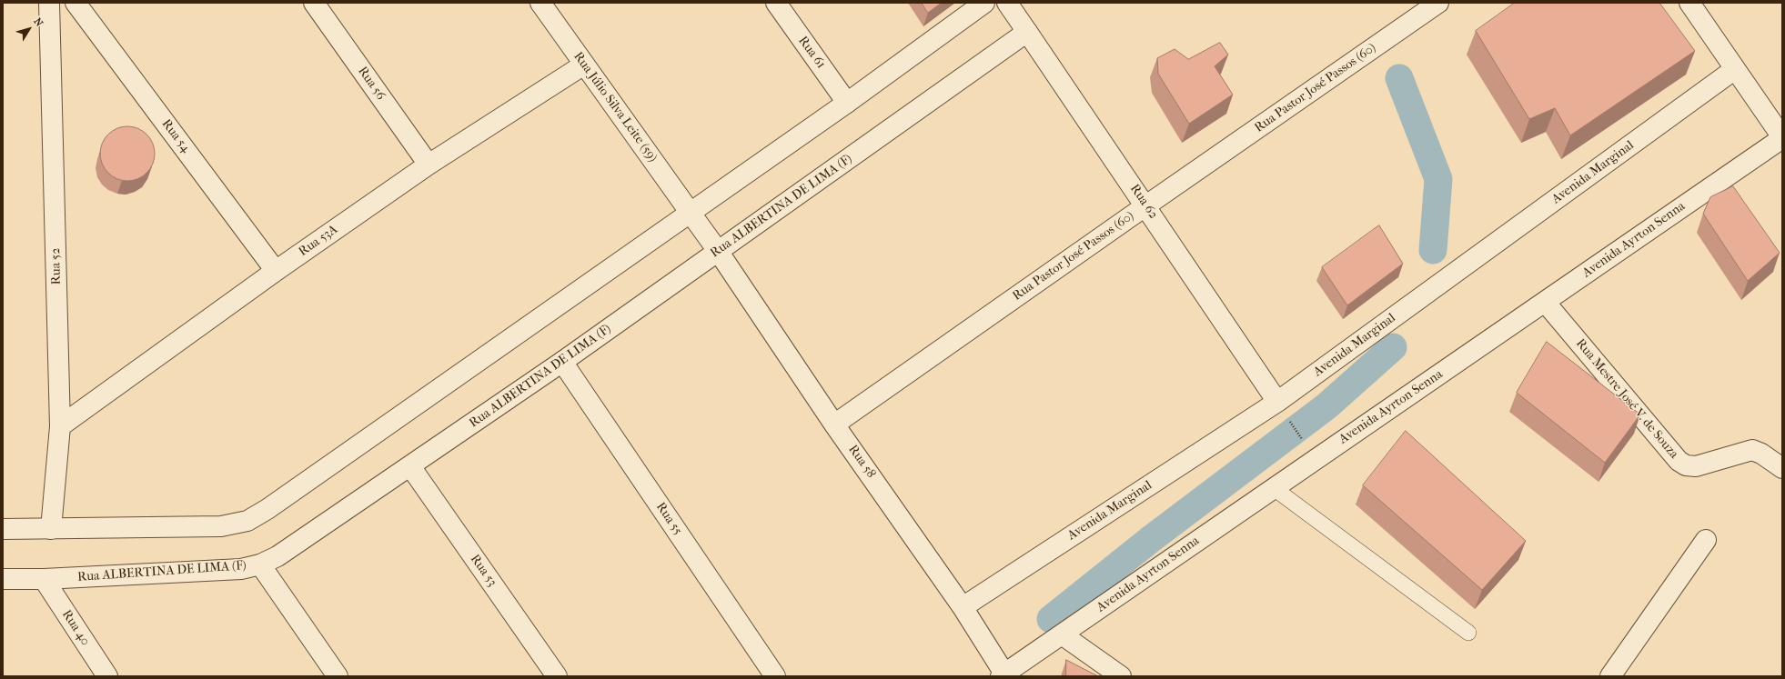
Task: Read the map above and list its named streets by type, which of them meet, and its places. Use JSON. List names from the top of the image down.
{
  "streets": {
    "street": [
      "Rua 61",
      "Rua 56",
      "Rua Pastor José Passos (60)",
      "Rua Júlio Silva Leite (59)",
      "Rua 54",
      "Avenida Marginal",
      "Rua 62",
      "Rua ALBERTINA DE LIMA (F)",
      "Avenida Ayrton Senna",
      "Rua 53A",
      "Rua 52",
      "Rua Mestre José V. de Souza",
      "Rua 58",
      "Rua 55",
      "Rua 53",
      "Rua 40"
    ]
  },
  "crossings": [
    ["Rua 56", "Rua 53A"],
    ["Rua Pastor José Passos (60)", "Rua 62"],
    ["Rua Pastor José Passos (60)", "Rua 58"],
    ["Rua Júlio Silva Leite (59)", "Rua ALBERTINA DE LIMA (F)"],
    ["Rua Júlio Silva Leite (59)", "Rua 53A"],
    ["Rua Júlio Silva Leite (59)", "Rua 58"],
    ["Rua 54", "Rua 53A"],
    ["Avenida Marginal", "Rua 62"],
    ["Avenida Marginal", "Rua 58"],
    ["Rua 62", "Rua ALBERTINA DE LIMA (F)"],
    ["Rua ALBERTINA DE LIMA (F)", "Rua 58"],
    ["Rua ALBERTINA DE LIMA (F)", "Rua 55"],
    ["Rua ALBERTINA DE LIMA (F)", "Rua 53"],
    ["Rua ALBERTINA DE LIMA (F)", "Rua 40"],
    ["Avenida Ayrton Senna", "Rua Mestre José V. de Souza"],
    ["Avenida Ayrton Senna", "Rua 58"],
    ["Rua 53A", "Rua 52"]
  ],
  "north": "top right"
}
